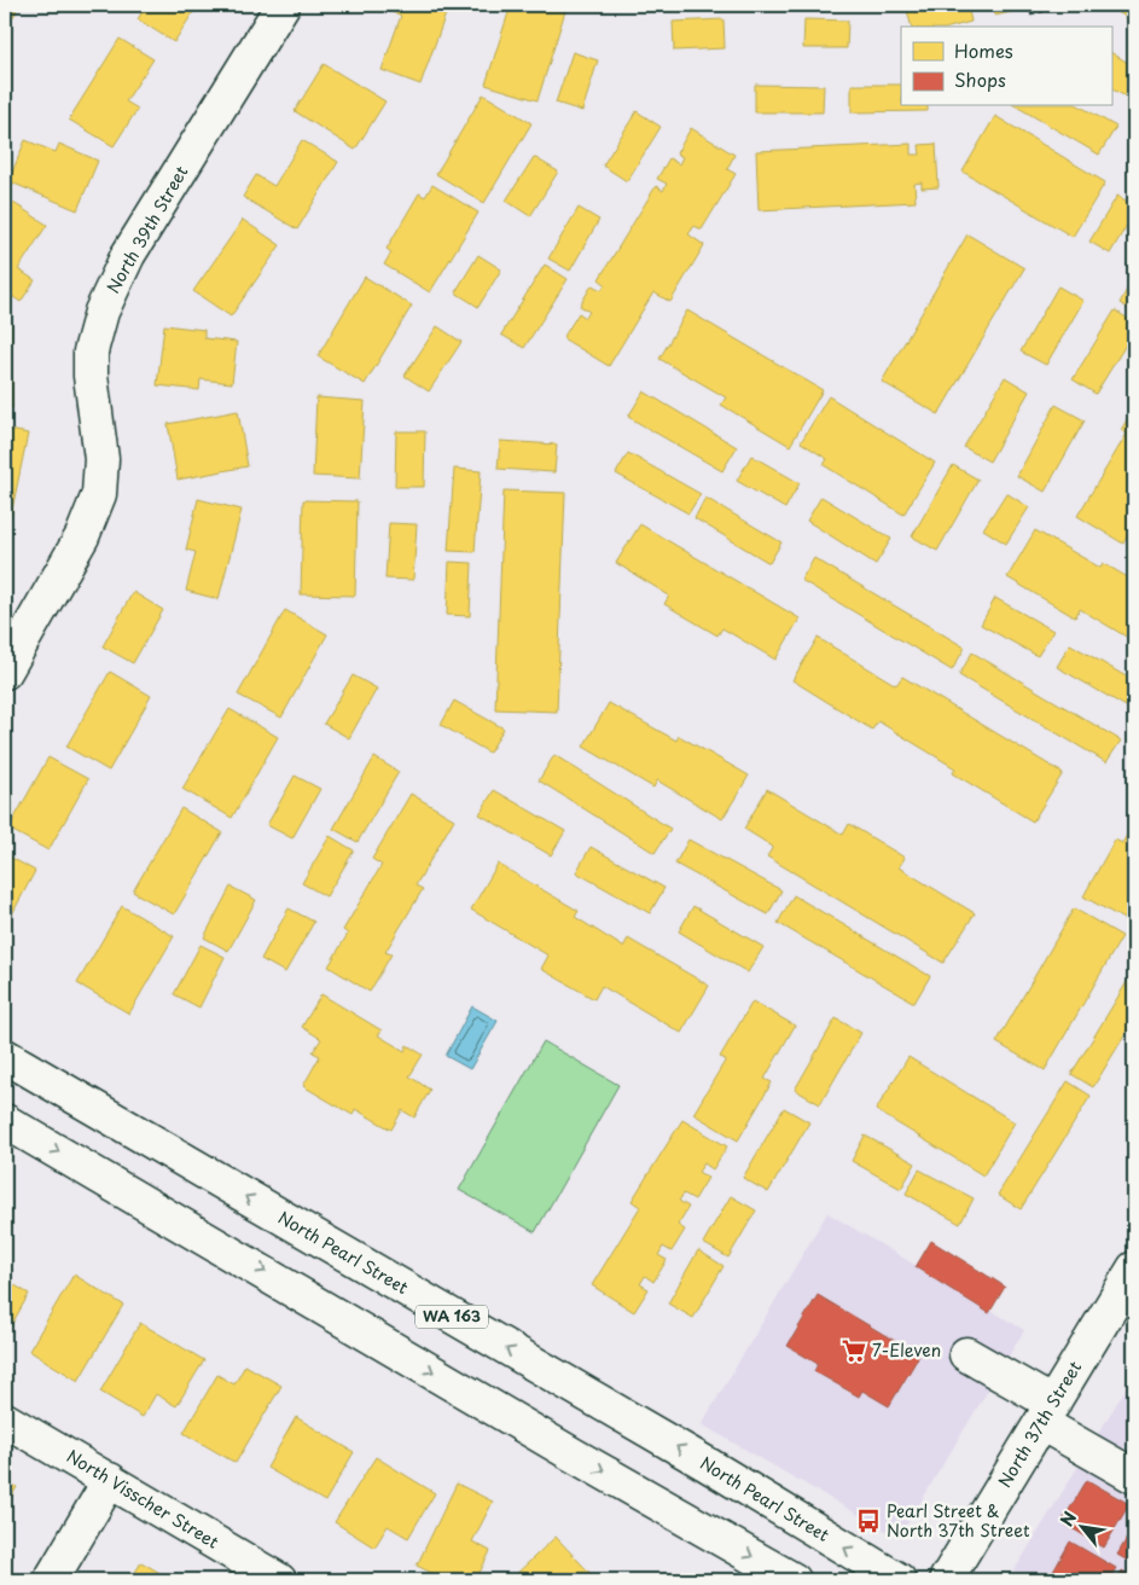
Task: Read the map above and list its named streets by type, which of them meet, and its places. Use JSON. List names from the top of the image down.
{
  "streets": {
    "main road": [
      "North 39th Street",
      "North Pearl Street",
      "WA 163",
      "North 37th Street",
      "North Visscher Street"
    ]
  },
  "places": {
    "supermarket": ["7-Eleven"],
    "bus stop": ["Pearl Street & North 37th Street"]
  },
  "legend": ["Homes", "Shops"],
  "north": "top left"
}
